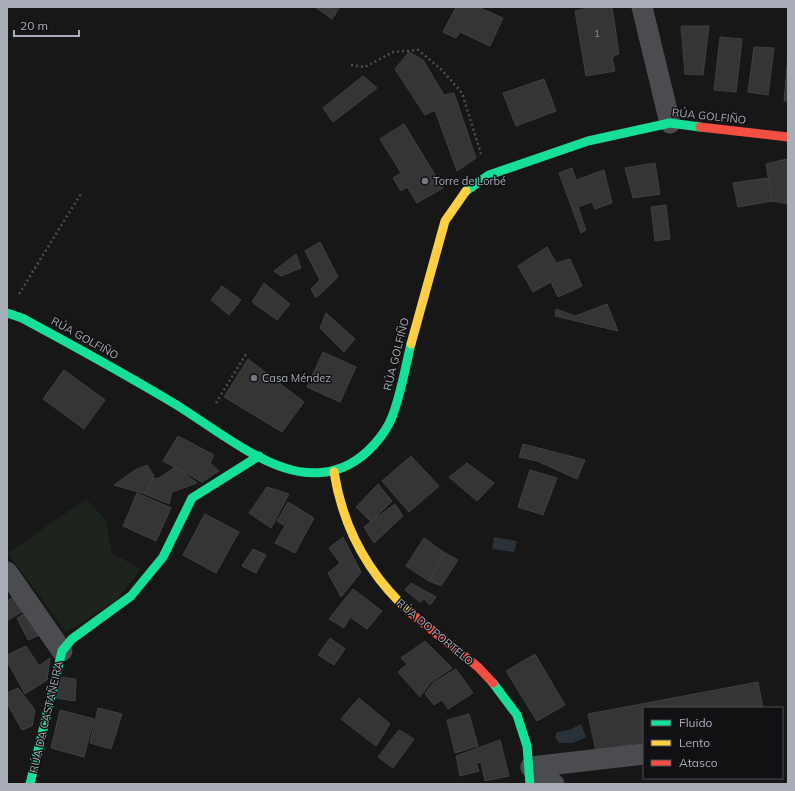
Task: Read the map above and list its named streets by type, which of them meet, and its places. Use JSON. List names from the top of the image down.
{
  "streets": {
    "main road": ["RÚA GOLFIÑO", "RÚA DO PORTELO", "RÚA DA CASTAÑEIRA"]
  },
  "crossings": [
    ["RÚA GOLFIÑO", "RÚA DO PORTELO"]
  ],
  "places": ["Torre de Lorbé", "Casa Méndez"],
  "house_numbers": ["1"],
  "legend": ["Fluido", "Lento", "Atasco"],
  "scale_bar": "20 m"
}
